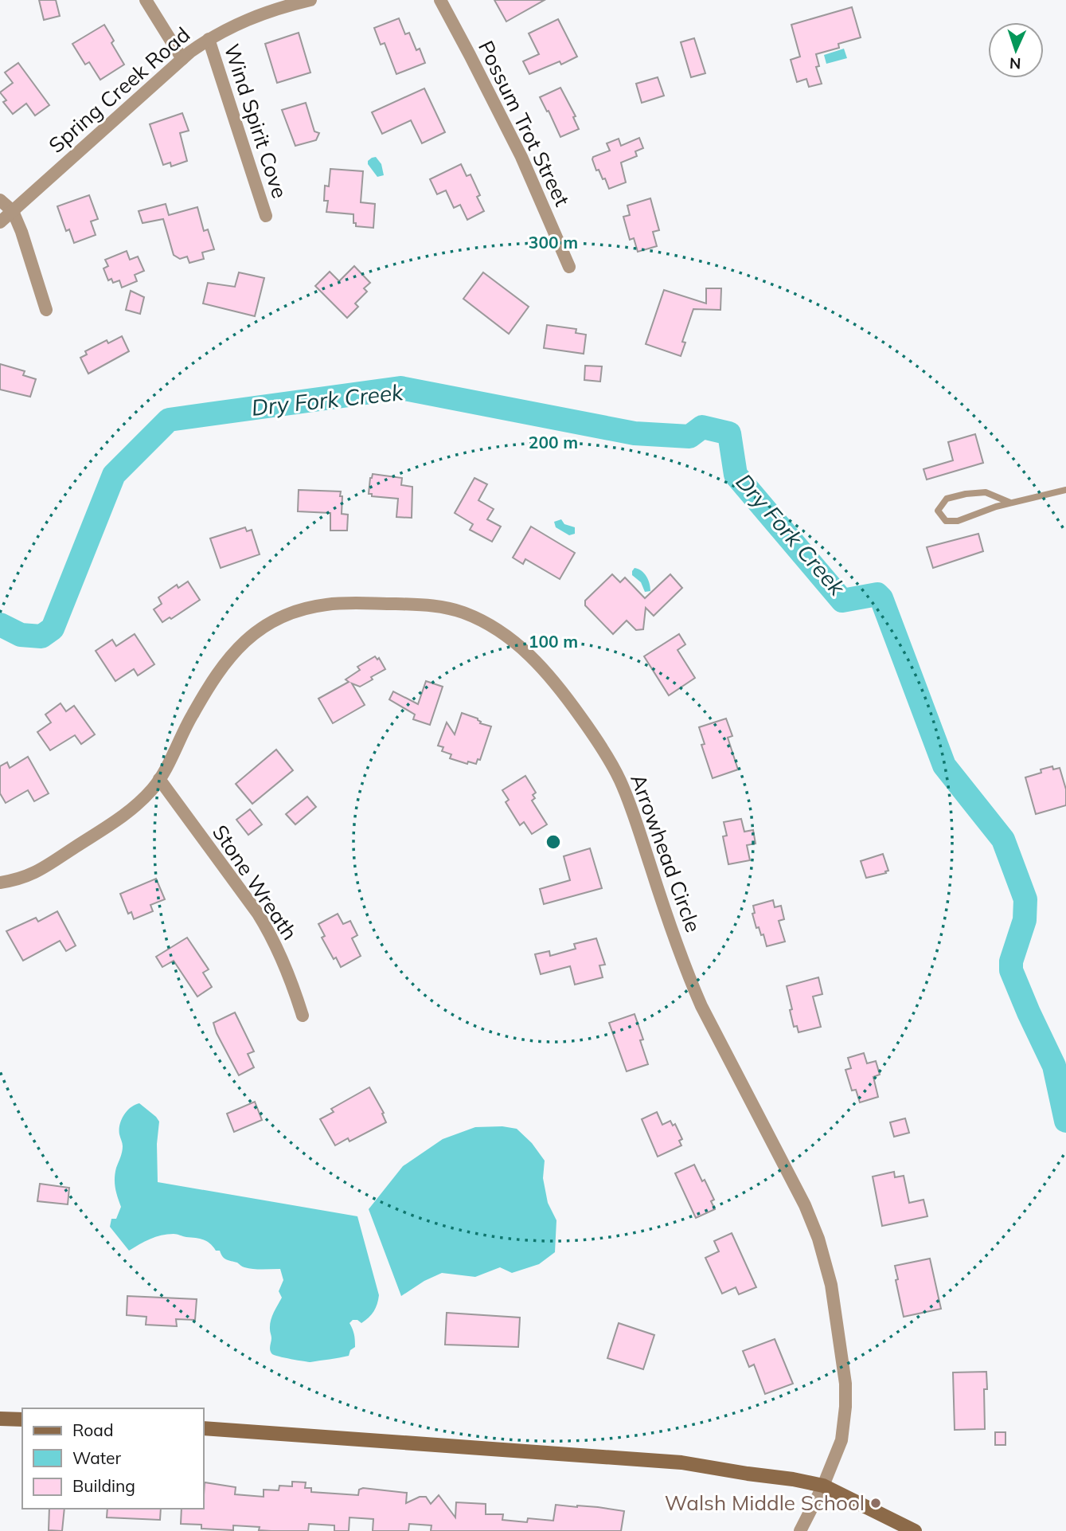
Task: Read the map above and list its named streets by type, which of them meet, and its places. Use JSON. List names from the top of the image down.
{
  "streets": {
    "street": [
      "Spring Creek Road",
      "Wind Spirit Cove",
      "Possum Trot Street",
      "Arrowhead Circle",
      "Stone Wreath"
    ]
  },
  "crossings": [
    ["Spring Creek Road", "Wind Spirit Cove"],
    ["Arrowhead Circle", "Stone Wreath"]
  ],
  "water": ["Dry Fork Creek"],
  "places": ["Walsh Middle School"],
  "legend": ["Road", "Water", "Building"],
  "north": "bottom",
  "rings": ["300 m", "200 m", "100 m"]
}
